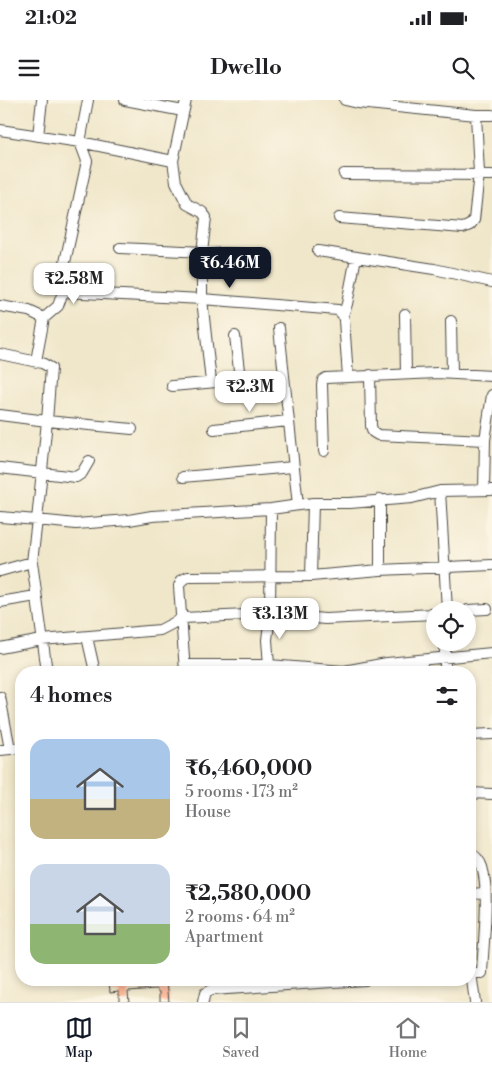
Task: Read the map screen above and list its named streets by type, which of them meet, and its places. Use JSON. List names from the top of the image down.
{
  "page": {
    "status": "21:02",
    "header": "Dwello",
    "price": [
      "₹6.46M",
      "₹2.58M",
      "₹2.3M",
      "₹3.13M"
    ],
    "heading": "4 homes",
    "list": [
      {
        "name": "₹6,460,000",
        "note": "5 rooms · 173 m² · House"
      },
      {
        "name": "₹2,580,000",
        "note": "2 rooms · 64 m² · Apartment"
      }
    ],
    "tabs": ["Map", "Saved", "Home"]
  }
}
